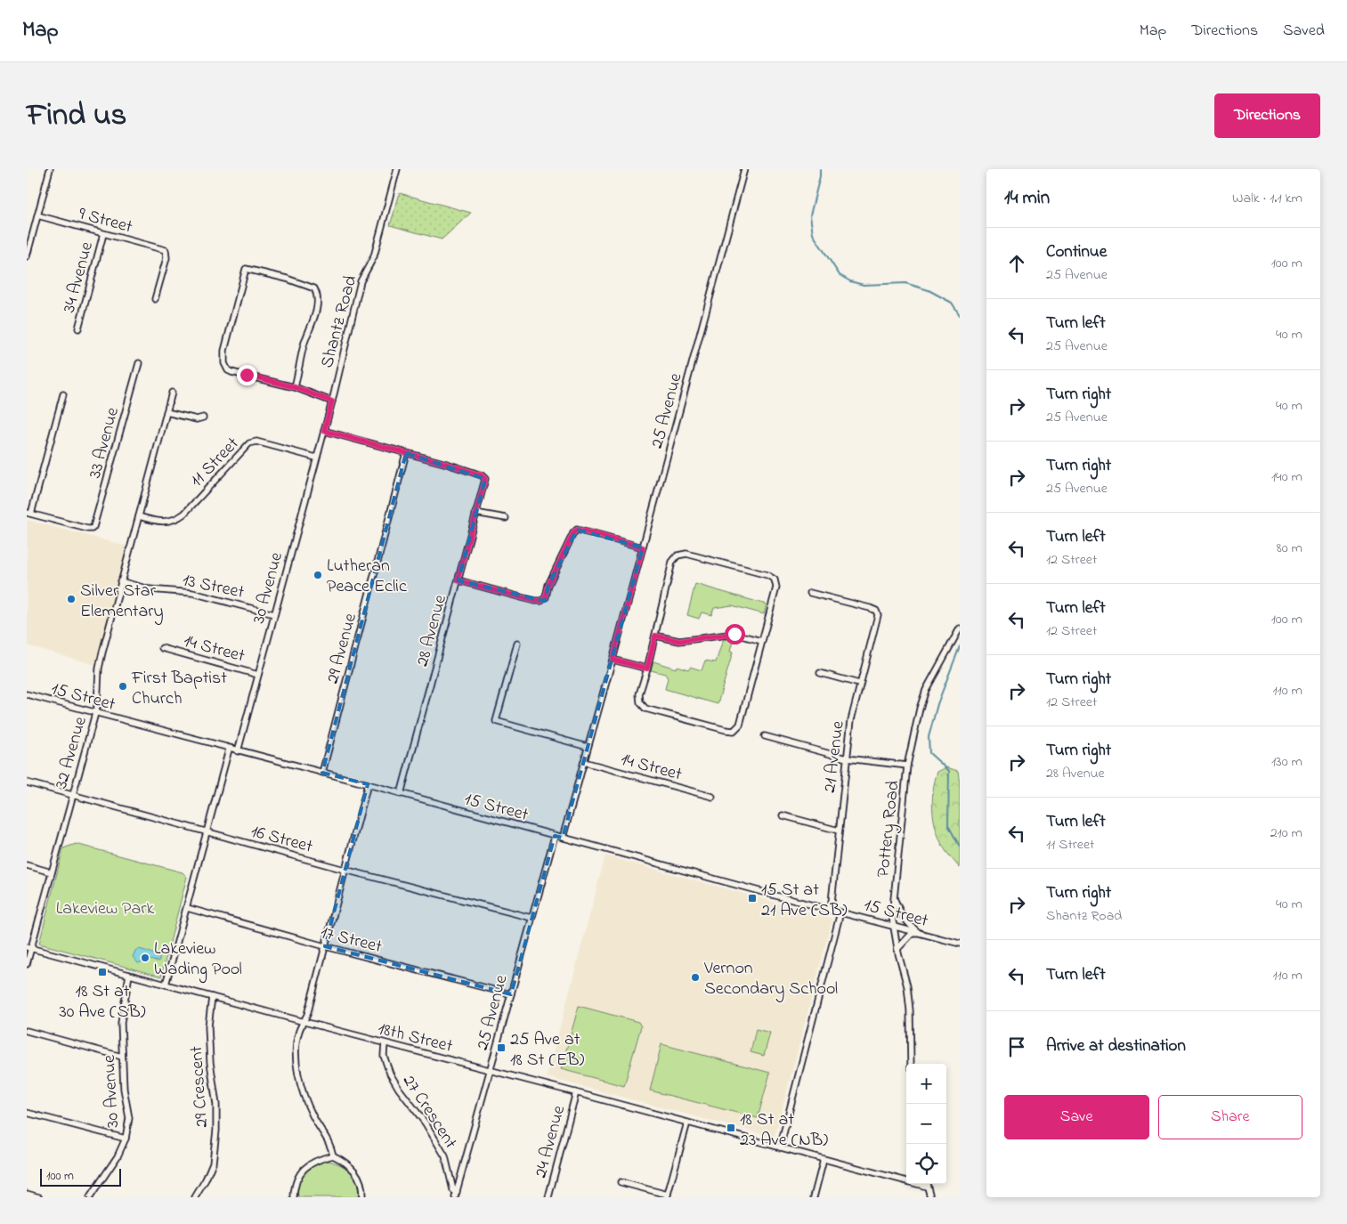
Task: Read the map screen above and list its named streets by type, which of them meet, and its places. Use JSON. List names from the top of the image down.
{
  "streets": {
    "street": [
      "9 Street",
      "34 Avenue",
      "Shantz Road",
      "25 Avenue",
      "33 Avenue",
      "11 Street",
      "13 Street",
      "30 Avenue",
      "28 Avenue",
      "14 Street",
      "29 Avenue",
      "15 Street",
      "32 Avenue",
      "21 Avenue",
      "Pottery Road",
      "16 Street",
      "17 Street",
      "18th Street",
      "29 Crescent",
      "27 Crescent",
      "24 Avenue"
    ]
  },
  "crossings": [
    ["9 Street", "34 Avenue"],
    ["Shantz Road", "30 Avenue"],
    ["25 Avenue", "14 Street"],
    ["25 Avenue", "15 Street"],
    ["25 Avenue", "16 Street"],
    ["25 Avenue", "17 Street"],
    ["25 Avenue", "18th Street"],
    ["25 Avenue", "27 Crescent"],
    ["11 Street", "30 Avenue"],
    ["11 Street", "32 Avenue"],
    ["13 Street", "30 Avenue"],
    ["13 Street", "32 Avenue"],
    ["30 Avenue", "14 Street"],
    ["30 Avenue", "15 Street"],
    ["30 Avenue", "18th Street"],
    ["28 Avenue", "29 Avenue"],
    ["28 Avenue", "15 Street"],
    ["29 Avenue", "15 Street"],
    ["15 Street", "32 Avenue"],
    ["15 Street", "21 Avenue"],
    ["15 Street", "Pottery Road"],
    ["32 Avenue", "16 Street"],
    ["32 Avenue", "18th Street"],
    ["18th Street", "29 Crescent"],
    ["18th Street", "27 Crescent"],
    ["18th Street", "24 Avenue"]
  ],
  "parks": ["Lakeview Park"],
  "places": {
    "other": [
      "Lutheran Peace Eclic",
      "Silver Star Elementary",
      "First Baptist Church",
      "Lakeview Wading Pool",
      "Vernon Secondary School"
    ],
    "transit": [
      "15 St at 21 Ave (SB)",
      "18 St at 30 Ave (SB)",
      "25 Ave at 18 St (EB)",
      "18 St at 23 Ave (NB)"
    ]
  },
  "scale_bar": "100 m",
  "page": {
    "header": "Map",
    "nav": ["Map", "Directions", "Saved"],
    "title": "Find us",
    "buttons": [
      "Directions",
      ["Save", "Share"]
    ],
    "heading": ["14 min", "Walk · 1.1 km"],
    "list": [
      ["Continue", "25 Avenue", "100 m"],
      ["Turn left", "25 Avenue", "40 m"],
      ["Turn right", "25 Avenue", "40 m"],
      ["Turn right", "25 Avenue", "140 m"],
      ["Turn left", "12 Street", "80 m"],
      ["Turn left", "12 Street", "100 m"],
      ["Turn right", "12 Street", "110 m"],
      ["Turn right", "28 Avenue", "130 m"],
      ["Turn left", "11 Street", "210 m"],
      ["Turn right", "Shantz Road", "40 m"],
      ["Turn left", "110 m"],
      "Arrive at destination"
    ],
    "map_buttons": ["+", "−"],
    "scale": "100 m"
  }
}
